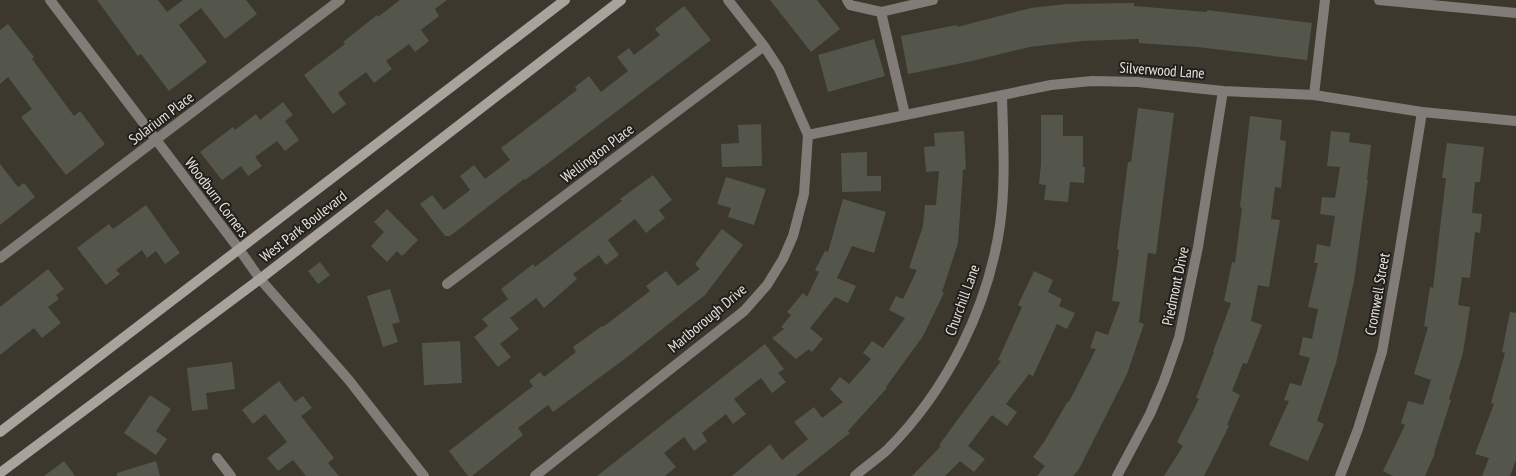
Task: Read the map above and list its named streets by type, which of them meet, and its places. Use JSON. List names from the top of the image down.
{
  "streets": {
    "main road": ["West Park Boulevard"],
    "street": [
      "Silverwood Lane",
      "Solarium Place",
      "Wellington Place",
      "Woodburn Corners",
      "Piedmont Drive",
      "Cromwell Street",
      "Churchill Lane",
      "Marlborough Drive"
    ]
  },
  "crossings": [
    ["Silverwood Lane", "Piedmont Drive"],
    ["Silverwood Lane", "Cromwell Street"],
    ["Silverwood Lane", "Churchill Lane"],
    ["Silverwood Lane", "Marlborough Drive"],
    ["Solarium Place", "Woodburn Corners"],
    ["Wellington Place", "Marlborough Drive"],
    ["Woodburn Corners", "West Park Boulevard"]
  ]
}
